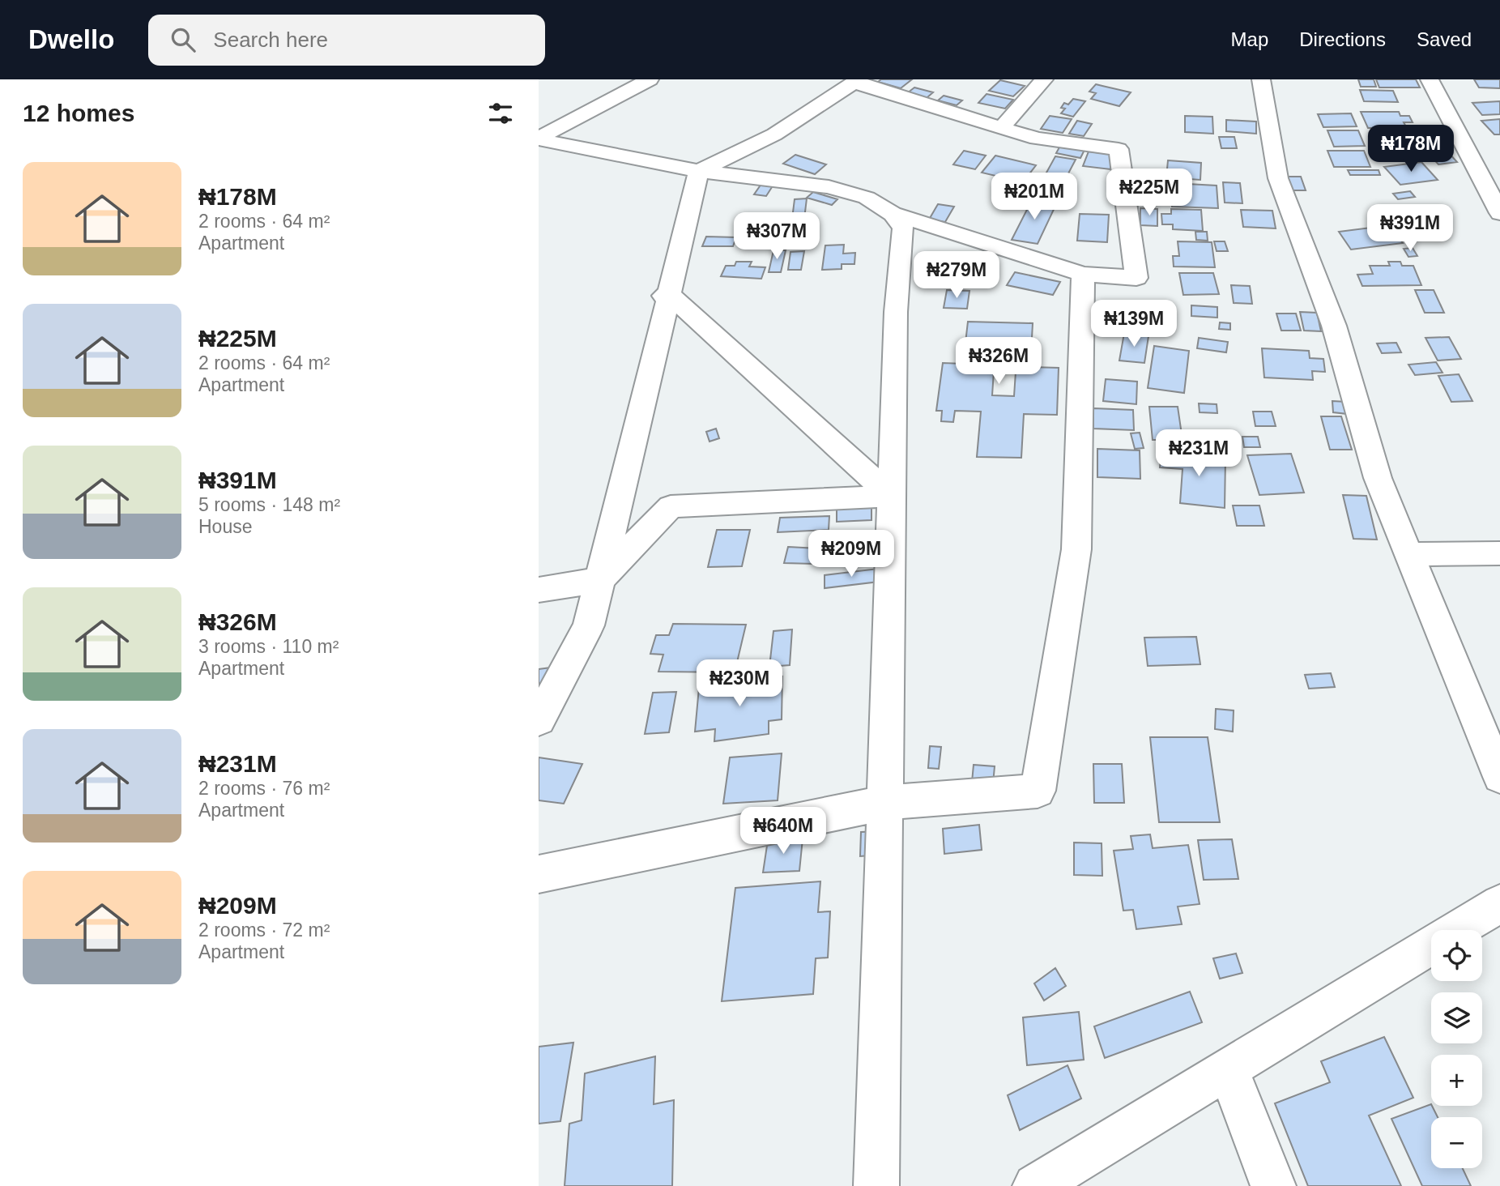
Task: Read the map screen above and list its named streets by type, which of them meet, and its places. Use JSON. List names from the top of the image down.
{
  "page": {
    "header": "Dwello",
    "search": "Search here",
    "nav": ["Map", "Directions", "Saved"],
    "heading": "12 homes",
    "price": [
      "₦178M",
      "₦225M",
      "₦201M",
      "₦391M",
      "₦307M",
      "₦279M",
      "₦139M",
      "₦326M",
      "₦231M",
      "₦209M",
      "₦230M",
      "₦640M"
    ],
    "list": [
      {
        "name": "₦178M",
        "note": "2 rooms · 64 m² · Apartment"
      },
      {
        "name": "₦225M",
        "note": "2 rooms · 64 m² · Apartment"
      },
      {
        "name": "₦391M",
        "note": "5 rooms · 148 m² · House"
      },
      {
        "name": "₦326M",
        "note": "3 rooms · 110 m² · Apartment"
      },
      {
        "name": "₦231M",
        "note": "2 rooms · 76 m² · Apartment"
      },
      {
        "name": "₦209M",
        "note": "2 rooms · 72 m² · Apartment"
      }
    ],
    "map_buttons": ["+", "−"]
  }
}
